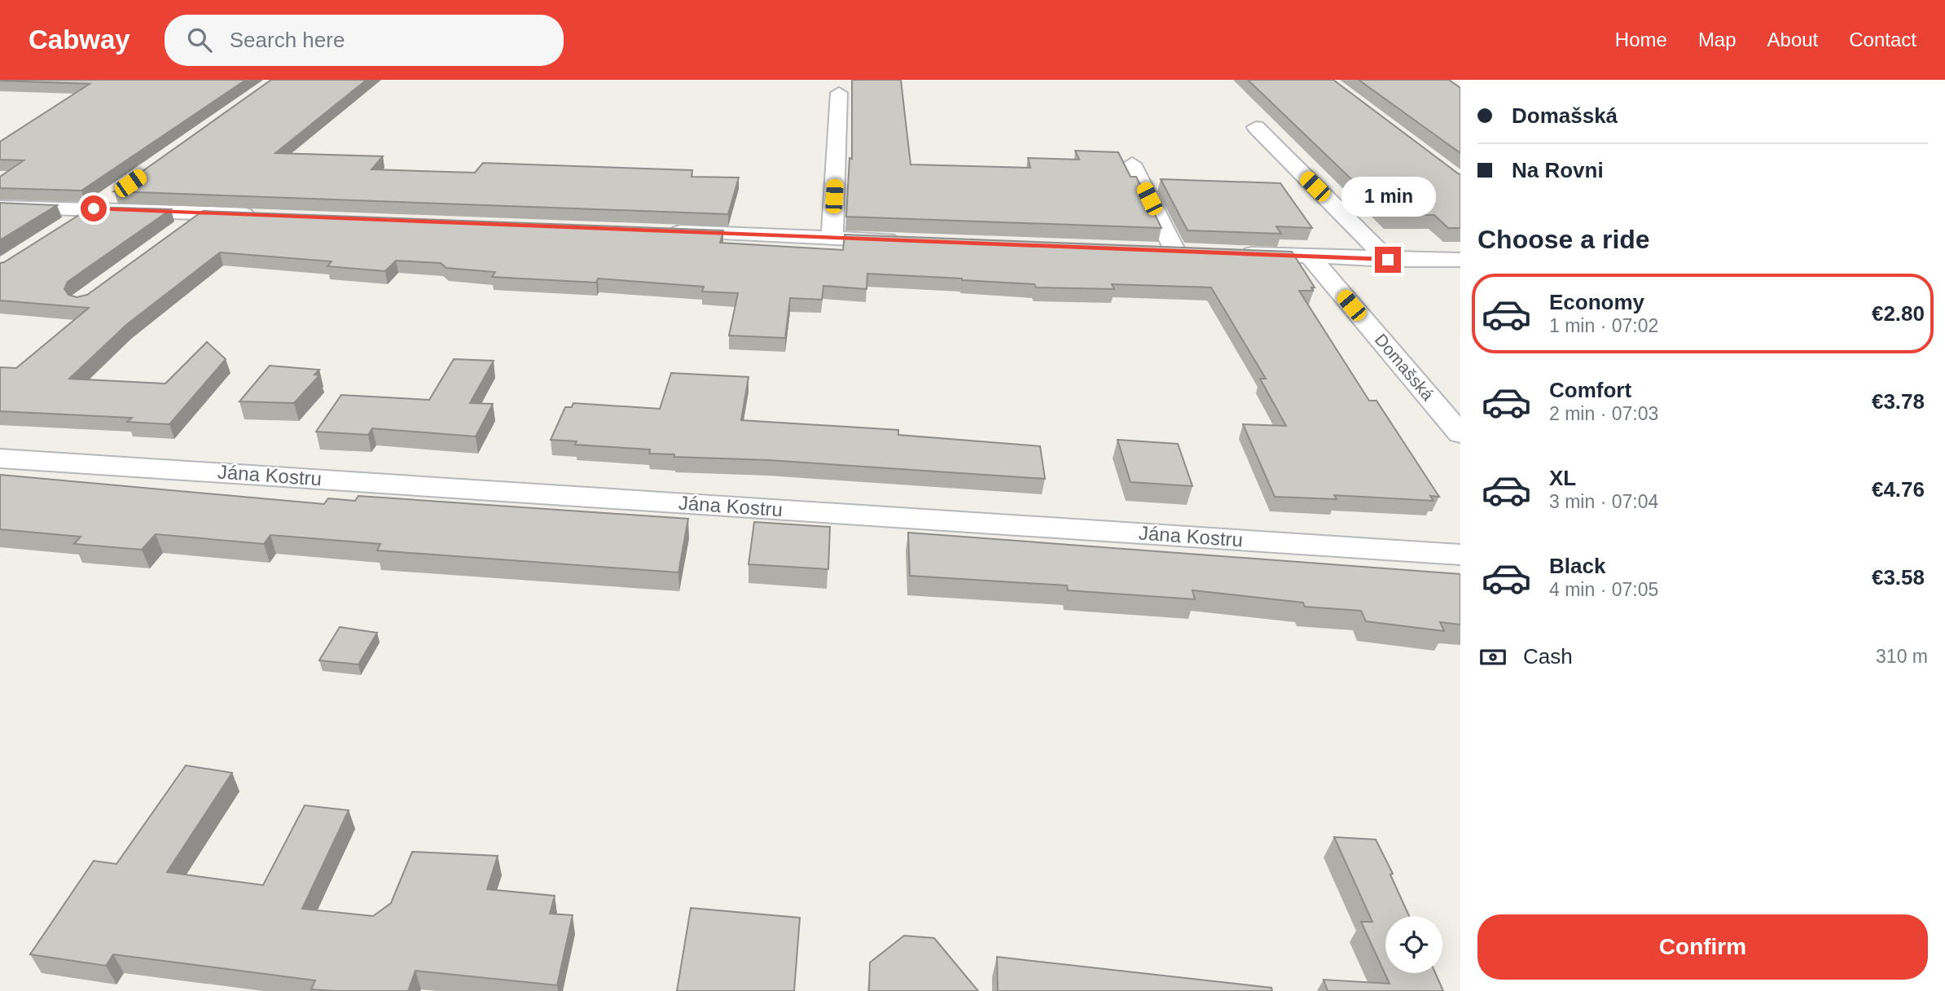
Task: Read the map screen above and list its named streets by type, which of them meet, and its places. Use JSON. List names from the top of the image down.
{
  "streets": {
    "street": ["Domašská", "Jána Kostru"]
  },
  "page": {
    "header": "Cabway",
    "search": "Search here",
    "nav": [
      "Home",
      "Map",
      "About",
      "Contact"
    ],
    "banner": ["Domašská", "Na Rovni"],
    "bubble": "1 min",
    "heading": "Choose a ride",
    "list": [
      {
        "name": "Economy",
        "note": "1 min · 07:02",
        "value": "€2.80"
      },
      {
        "name": "Comfort",
        "note": "2 min · 07:03",
        "value": "€3.78"
      },
      {
        "name": "XL",
        "note": "3 min · 07:04",
        "value": "€4.76"
      },
      {
        "name": "Black",
        "note": "4 min · 07:05",
        "value": "€3.58"
      }
    ],
    "pay": ["Cash", "310 m"],
    "buttons": "Confirm"
  }
}
